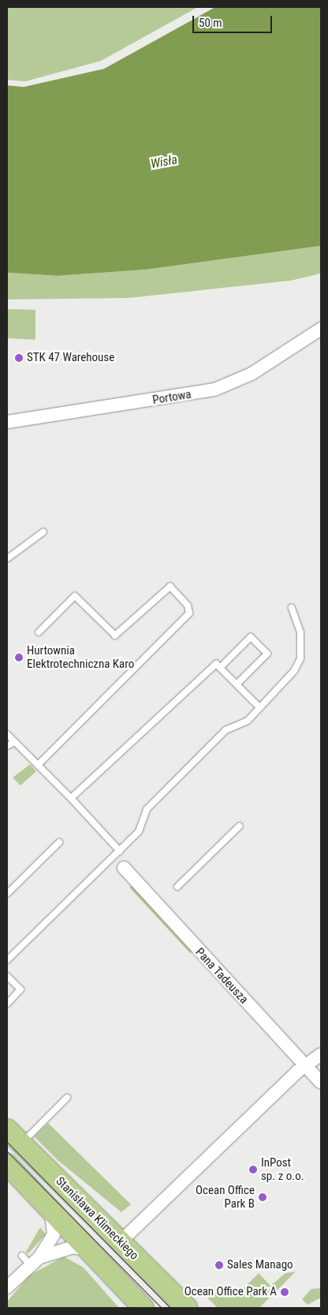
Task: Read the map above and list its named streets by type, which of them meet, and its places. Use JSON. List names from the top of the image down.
{
  "streets": {
    "main road": ["Stanisława Klimeckiego"],
    "street": ["Portowa", "Pana Tadeusza"]
  },
  "water": ["Wisła"],
  "places": [
    "STK 47 Warehouse",
    "Hurtownia Elektrotechniczna Karo",
    "InPost sp. z o.o.",
    "Ocean Office Park B",
    "Sales Manago",
    "Ocean Office Park A"
  ],
  "scale_bar": "50 m"
}
